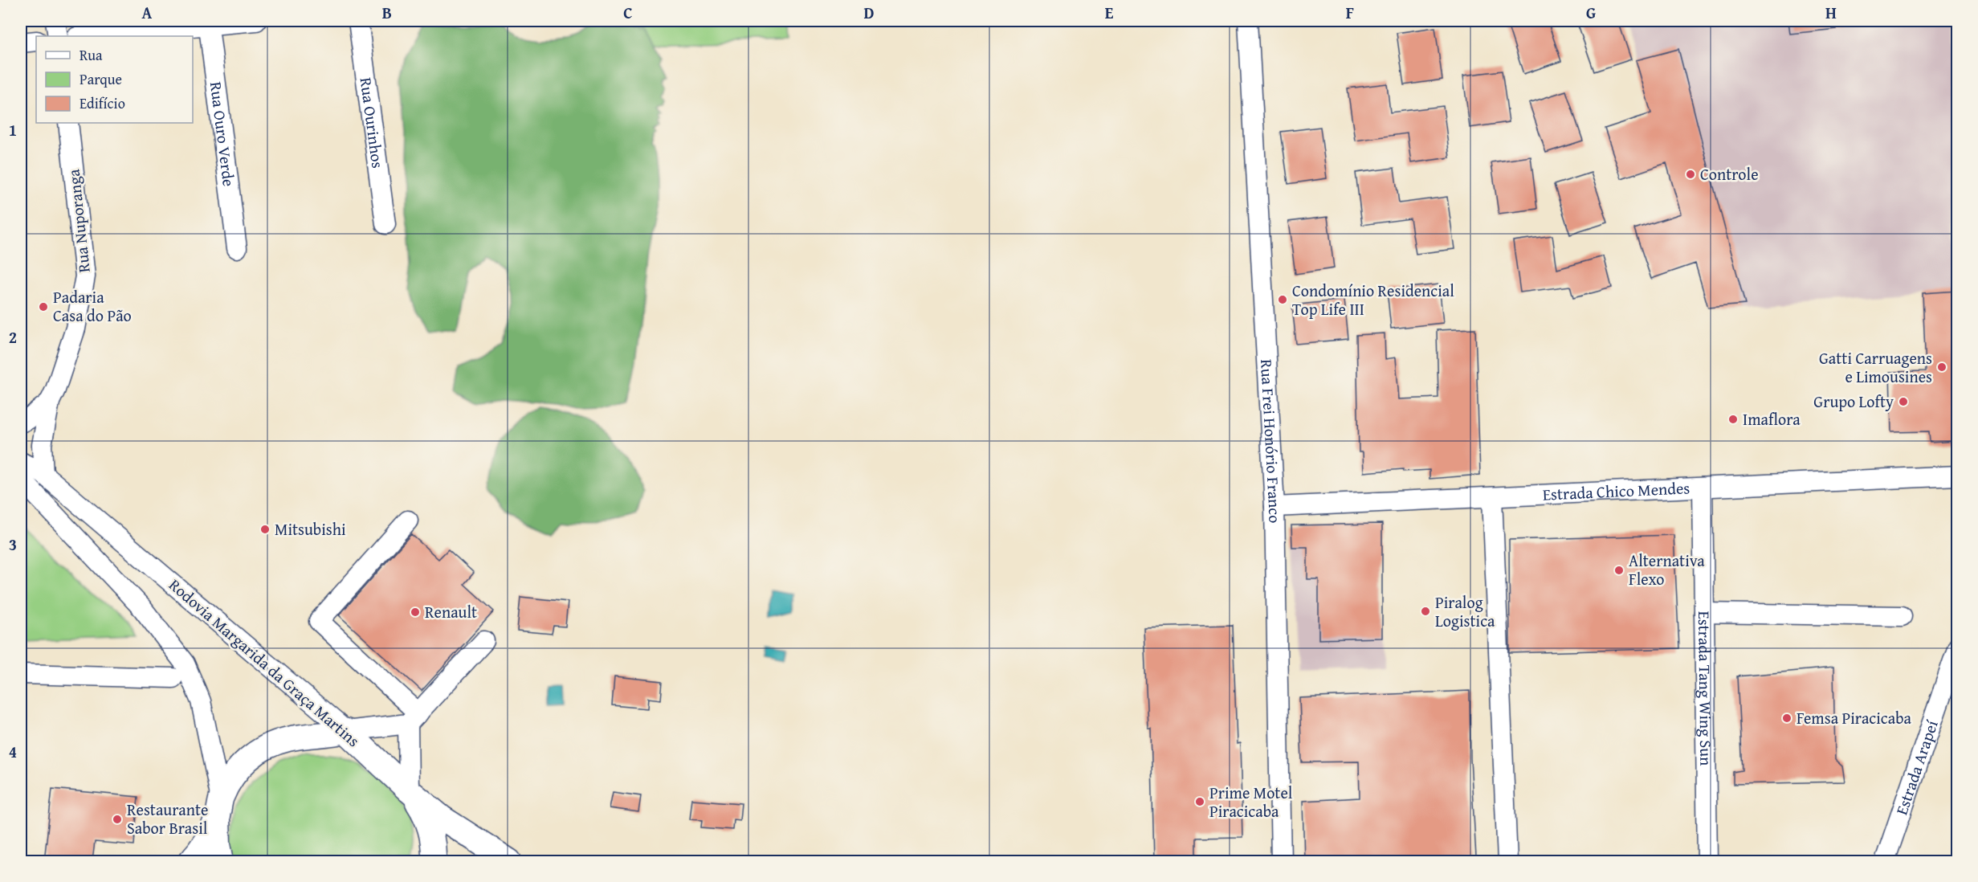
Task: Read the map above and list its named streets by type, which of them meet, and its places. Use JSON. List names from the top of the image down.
{
  "streets": {
    "main road": ["Rodovia Margarida da Graça Martins"],
    "street": [
      "Rua Ourinhos",
      "Rua Ouro Verde",
      "Rua Nuporanga",
      "Rua Frei Honório Franco",
      "Estrada Chico Mendes",
      "Estrada Tang Wing Sun",
      "Estrada Arapeí"
    ]
  },
  "crossings": [
    ["Rua Nuporanga", "Rodovia Margarida da Graça Martins"],
    ["Rua Frei Honório Franco", "Estrada Chico Mendes"],
    ["Estrada Chico Mendes", "Estrada Tang Wing Sun"]
  ],
  "places": [
    "Controle",
    "Condomínio Residencial Top Life III",
    "Padaria Casa do Pão",
    "Gatti Carruagens e Limousines",
    "Grupo Lofty",
    "Imaflora",
    "Mitsubishi",
    "Alternativa Flexo",
    "Piralog Logistica",
    "Renault",
    "Femsa Piracicaba",
    "Prime Motel Piracicaba",
    "Restaurante Sabor Brasil"
  ],
  "legend": ["Rua", "Parque", "Edifício"],
  "grid": {
    "columns": [
      "A",
      "B",
      "C",
      "D",
      "E",
      "F",
      "G",
      "H"
    ],
    "rows": [
      "1",
      "2",
      "3",
      "4"
    ]
  }
}
